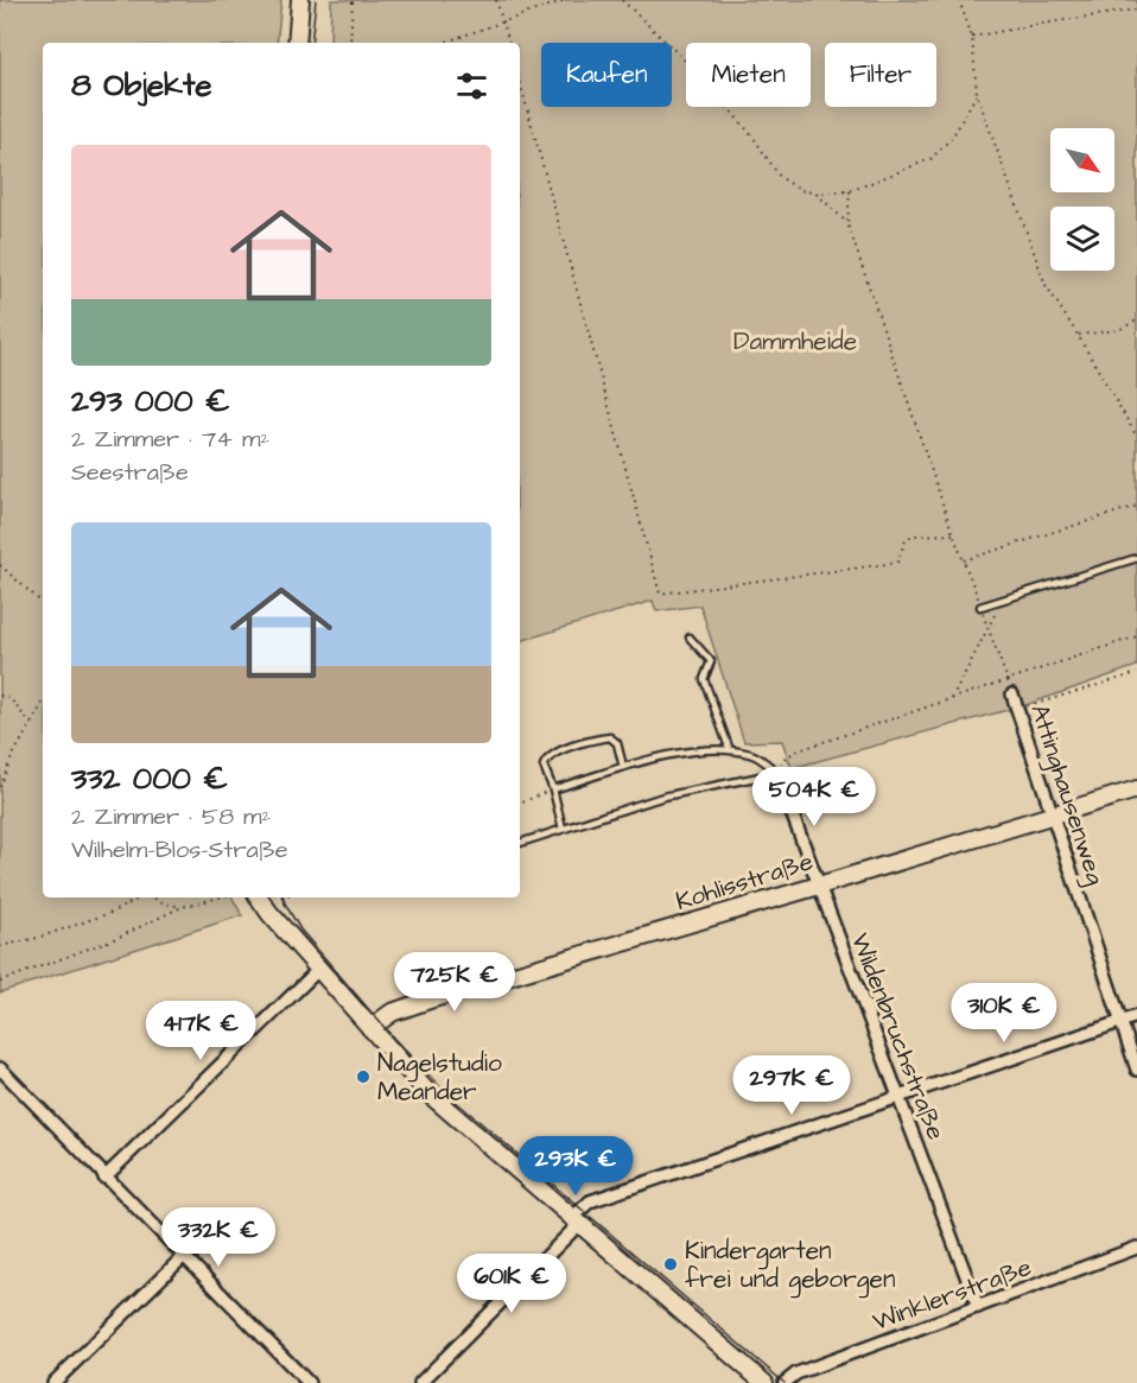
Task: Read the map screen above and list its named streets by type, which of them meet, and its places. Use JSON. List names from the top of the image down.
{
  "streets": {
    "street": [
      "Attinghausenweg",
      "Kohlisstraße",
      "Wildenbruchstraße",
      "Winklerstraße"
    ]
  },
  "crossings": [
    ["Attinghausenweg", "Kohlisstraße"],
    ["Kohlisstraße", "Wildenbruchstraße"],
    ["Wildenbruchstraße", "Winklerstraße"]
  ],
  "parks": ["Dammheide"],
  "places": ["Nagelstudio Meander", "Kindergarten frei und geborgen"],
  "north": "bottom right",
  "page": {
    "chip": ["Kaufen", "Mieten", "Filter"],
    "heading": "8 Objekte",
    "list": [
      {
        "name": "293 000 €",
        "note": "2 Zimmer · 74 m² · Seestraße"
      },
      {
        "name": "332 000 €",
        "note": "2 Zimmer · 58 m² · Wilhelm-Blos-Straße"
      }
    ],
    "price": [
      "504K €",
      "725K €",
      "310K €",
      "417K €",
      "297K €",
      "293K €",
      "332K €",
      "601K €"
    ]
  }
}
